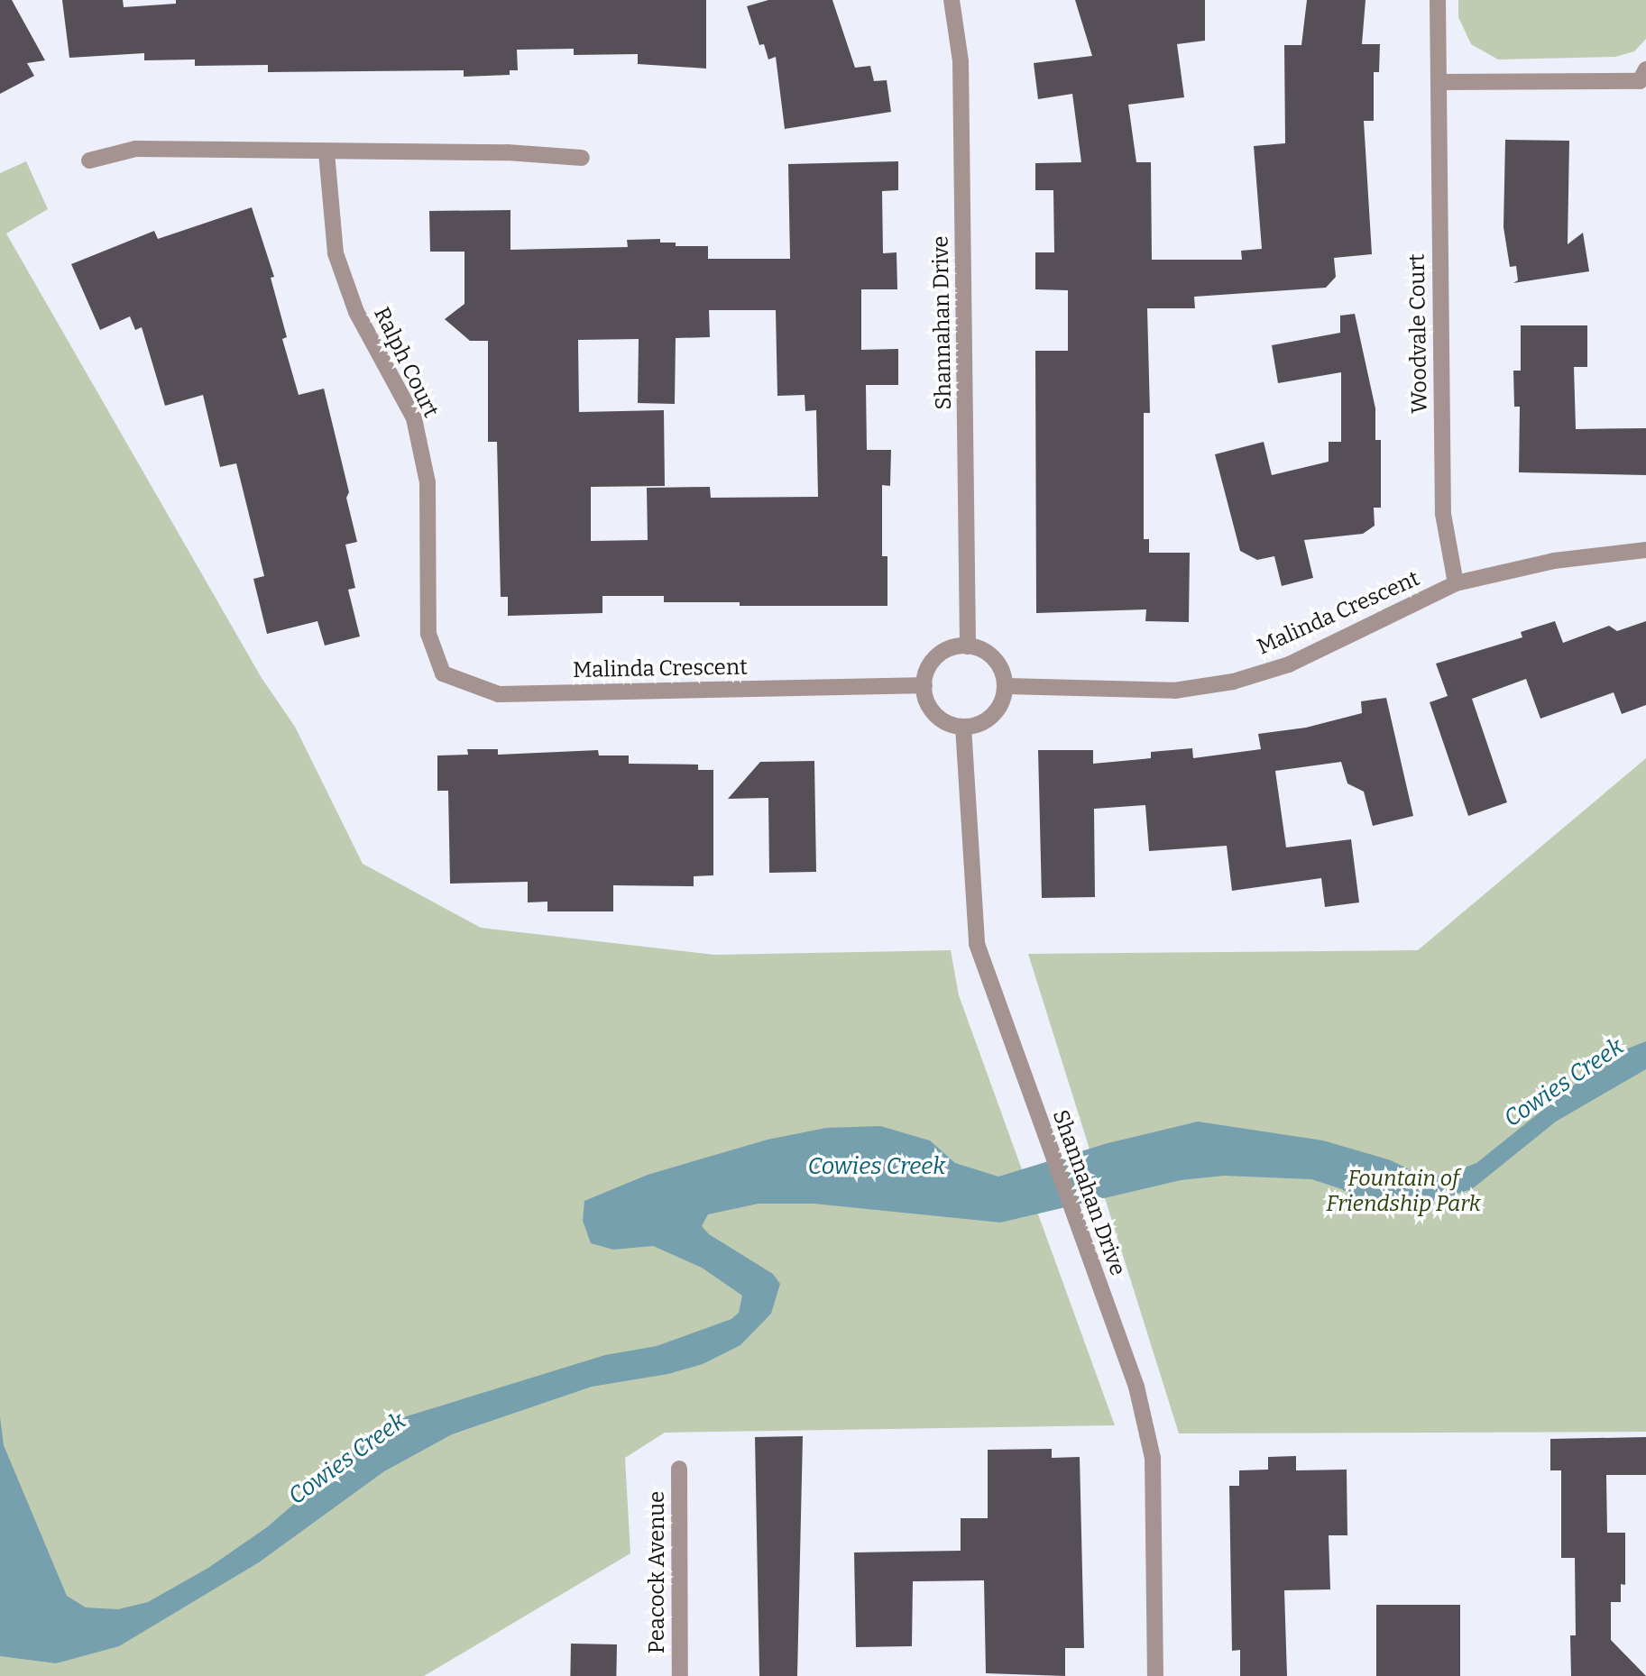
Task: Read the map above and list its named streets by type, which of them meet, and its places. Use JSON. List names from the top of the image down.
{
  "streets": {
    "street": [
      "Shannahan Drive",
      "Woodvale Court",
      "Ralph Court",
      "Malinda Crescent",
      "Peacock Avenue"
    ]
  },
  "crossings": [
    ["Shannahan Drive", "Malinda Crescent"],
    ["Woodvale Court", "Malinda Crescent"],
    ["Ralph Court", "Malinda Crescent"]
  ],
  "water": ["Cowies Creek"],
  "parks": ["Fountain of Friendship Park"]
}
